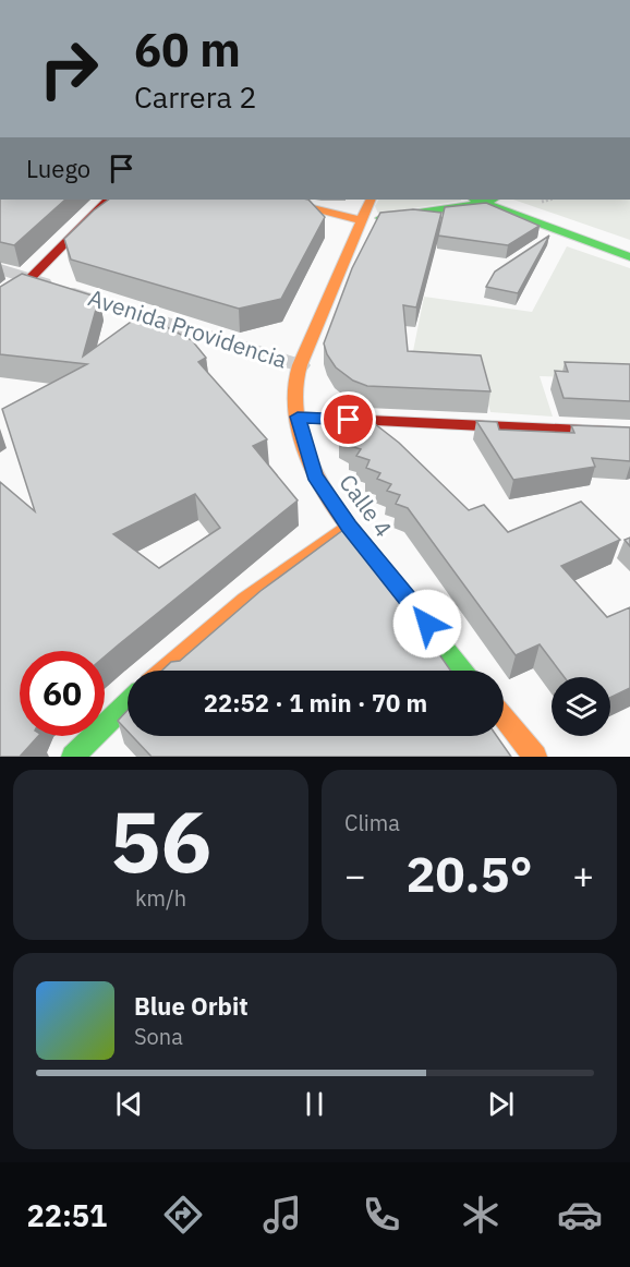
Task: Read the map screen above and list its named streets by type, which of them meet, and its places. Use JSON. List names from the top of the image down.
{
  "streets": {
    "main road": ["Calle 4"],
    "street": ["Avenida Providencia"]
  },
  "crossings": [
    ["Avenida Providencia", "Calle 4"]
  ],
  "page": {
    "turn": ["60 m", "Carrera 2"],
    "then": "Luego",
    "limit": "60",
    "trip": "22:52 · 1 min · 70 m",
    "tile": [
      ["56", "km/h"],
      "Clima"
    ],
    "heat": ["−", "20.5°", "+"],
    "song": ["Blue Orbit", "Sona"],
    "tabs": "22:51"
  }
}
